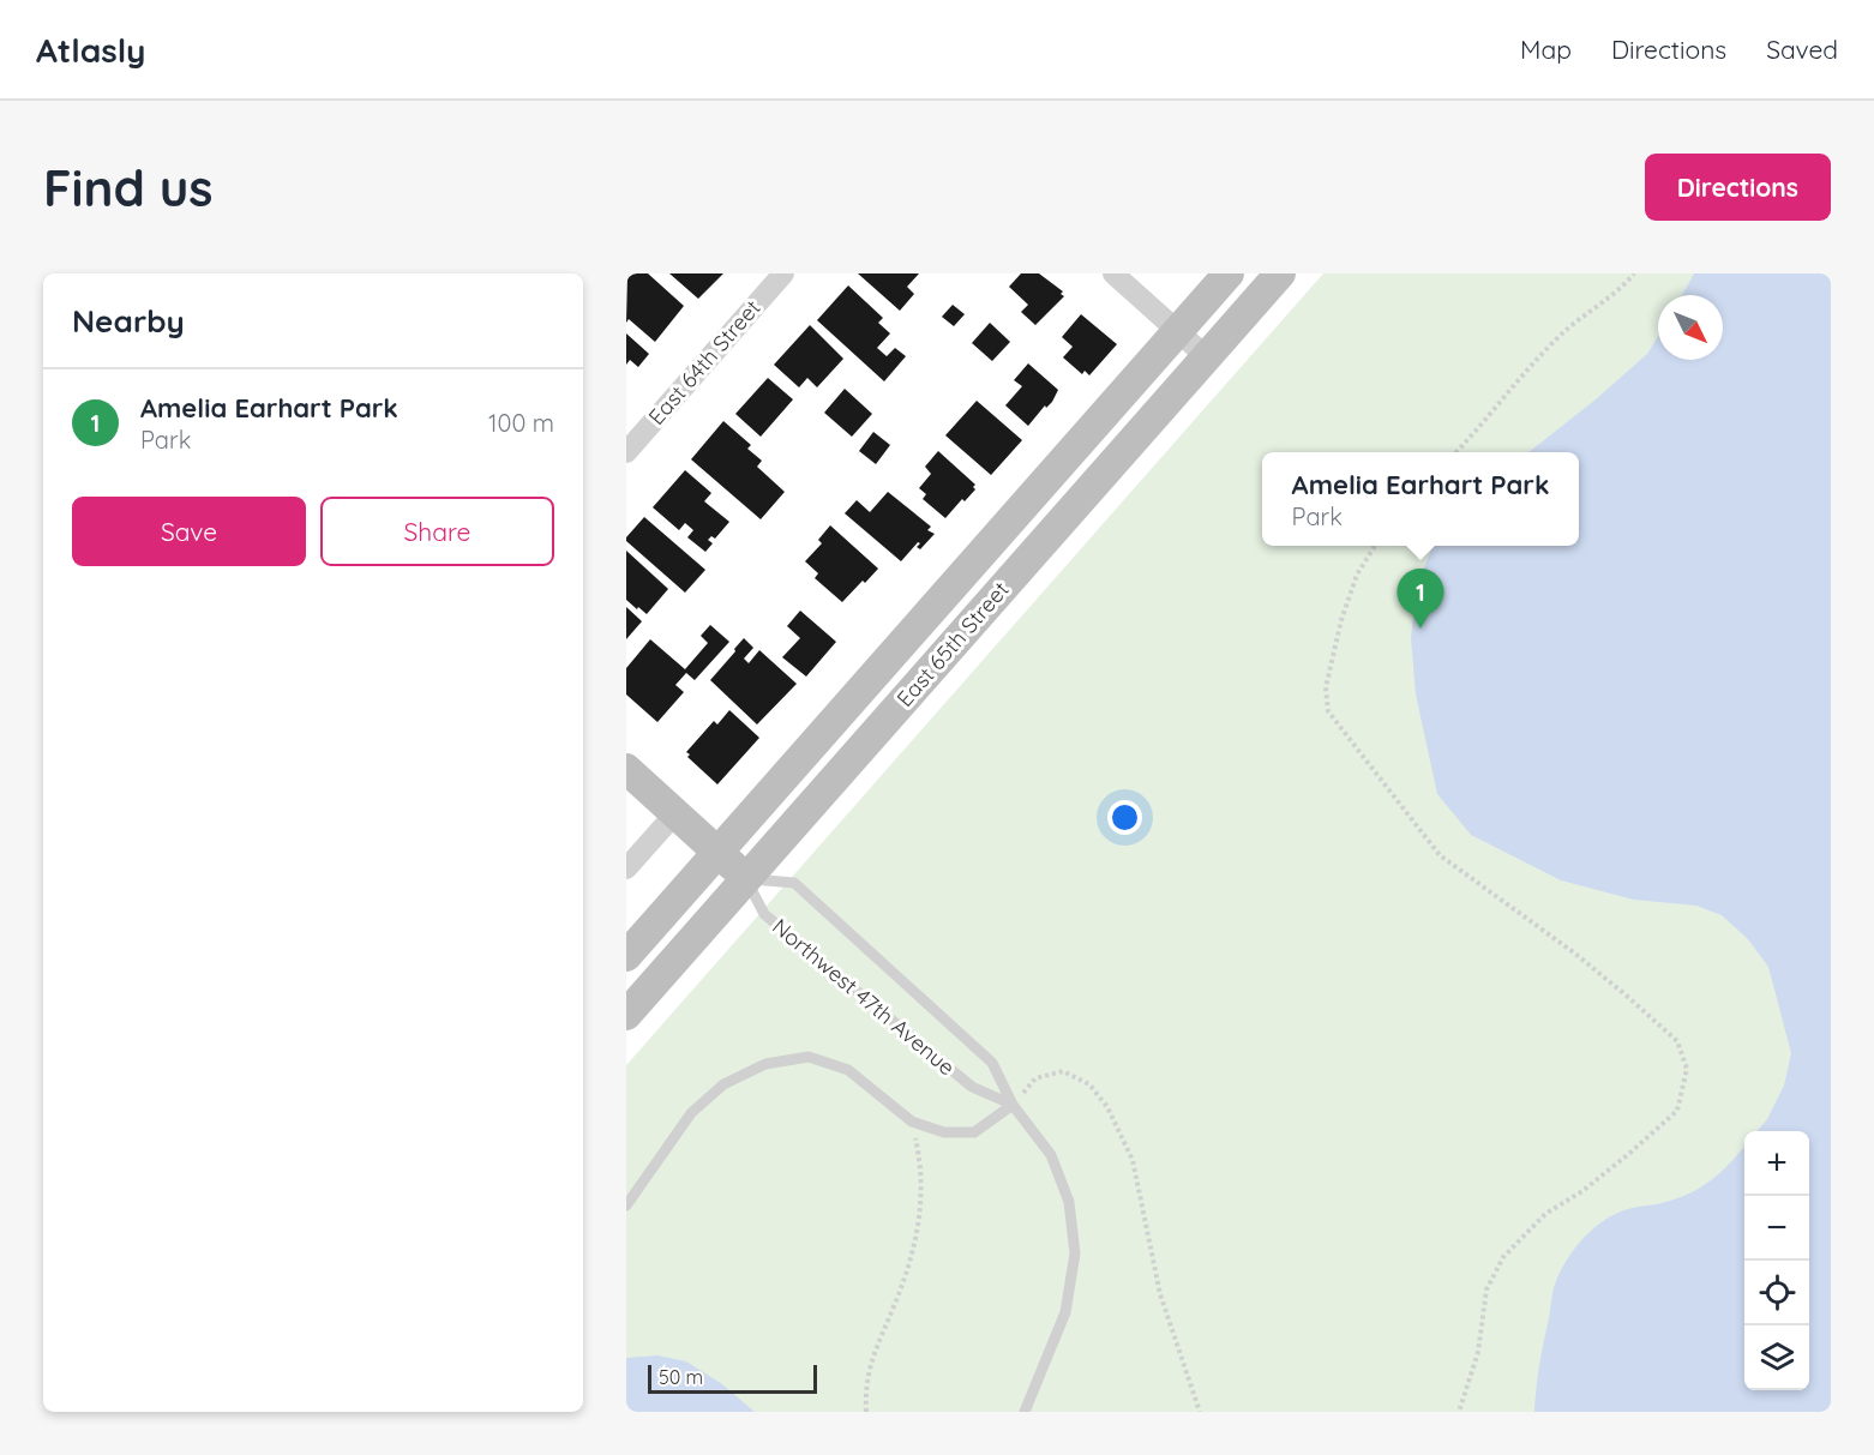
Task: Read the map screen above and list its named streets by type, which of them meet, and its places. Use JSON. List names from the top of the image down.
{
  "streets": {
    "main road": ["East 65th Street"],
    "street": ["East 64th Street"],
    "lane": ["Northwest 47th Avenue"]
  },
  "crossings": [
    ["East 65th Street", "Northwest 47th Avenue"]
  ],
  "scale_bar": "50 m",
  "north": "bottom right",
  "page": {
    "header": "Atlasly",
    "nav": ["Map", "Directions", "Saved"],
    "buttons": [
      "Directions",
      ["Save", "Share"]
    ],
    "title": "Find us",
    "heading": "Nearby",
    "list": [
      {
        "mark": "1",
        "name": "Amelia Earhart Park",
        "note": "Park",
        "value": "100 m"
      }
    ],
    "popup": ["Amelia Earhart Park", "Park"],
    "pins": "1",
    "map_buttons": ["+", "−"],
    "scale": "50 m"
  }
}
